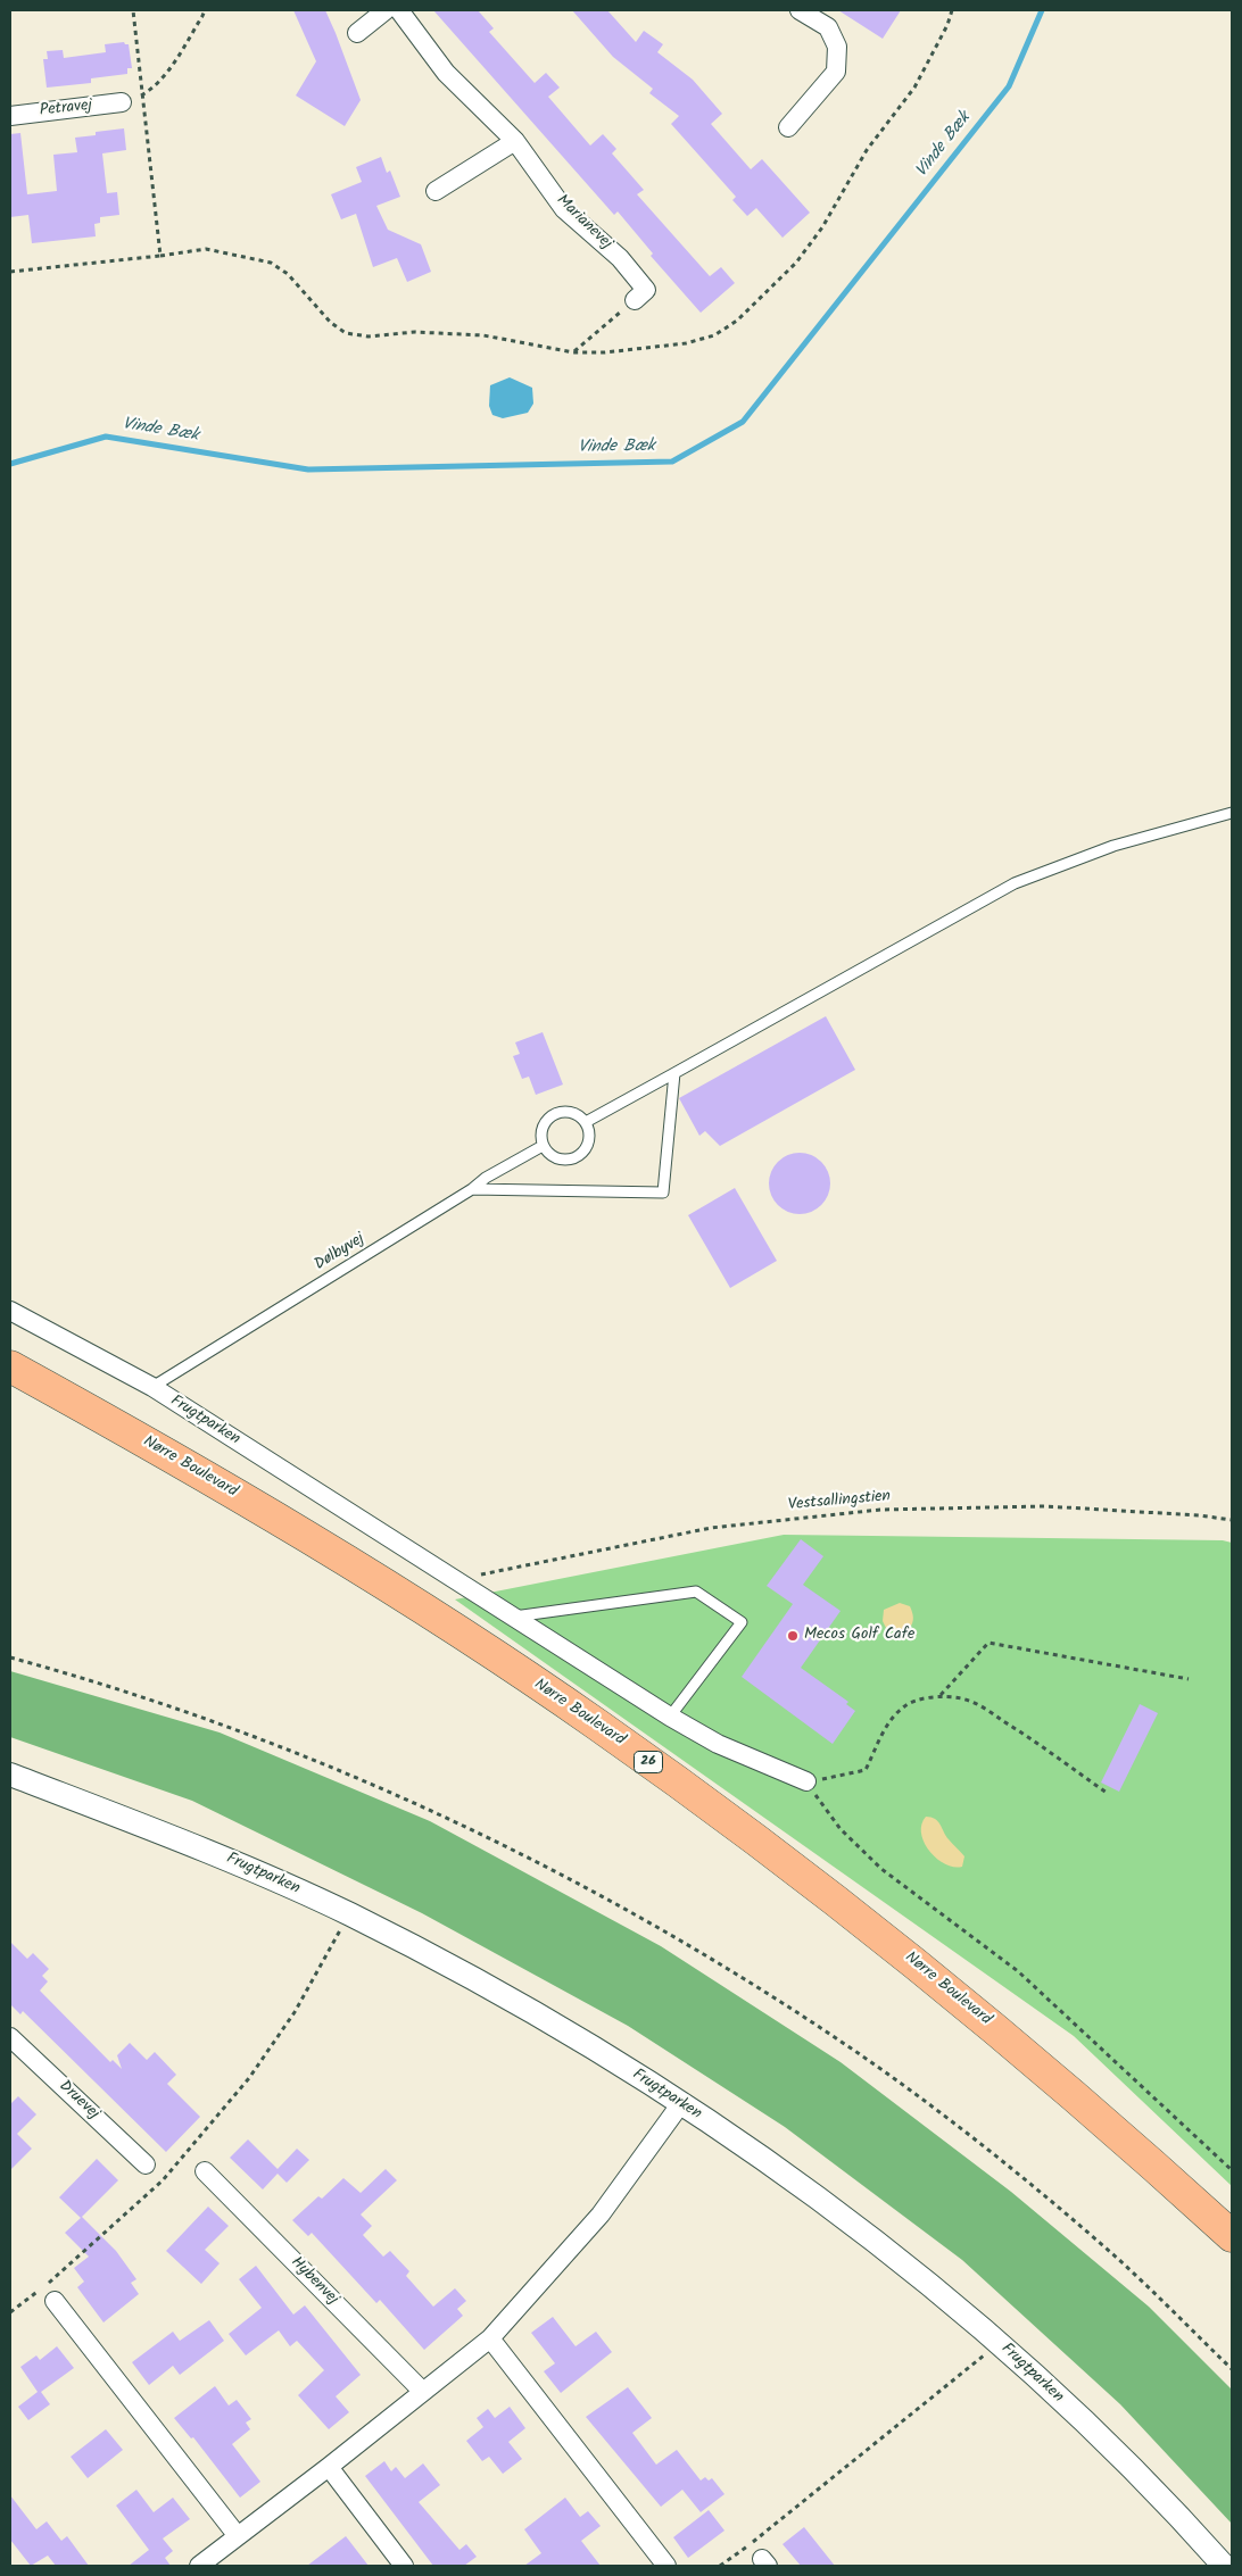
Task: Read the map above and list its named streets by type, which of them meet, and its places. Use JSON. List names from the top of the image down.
{
  "streets": {
    "highway": ["Nørre Boulevard", "26"],
    "street": [
      "Petravej",
      "Marianevej",
      "Frugtparken",
      "Druevej",
      "Hybenvej"
    ],
    "lane": ["Dølbyvej"],
    "path": ["Vestsallingstien"]
  },
  "crossings": [
    ["Dølbyvej", "Frugtparken"],
    ["Frugtparken", "Vestsallingstien"]
  ],
  "water": ["Vinde Bæk"],
  "places": ["Mecos Golf Cafe"]
}
